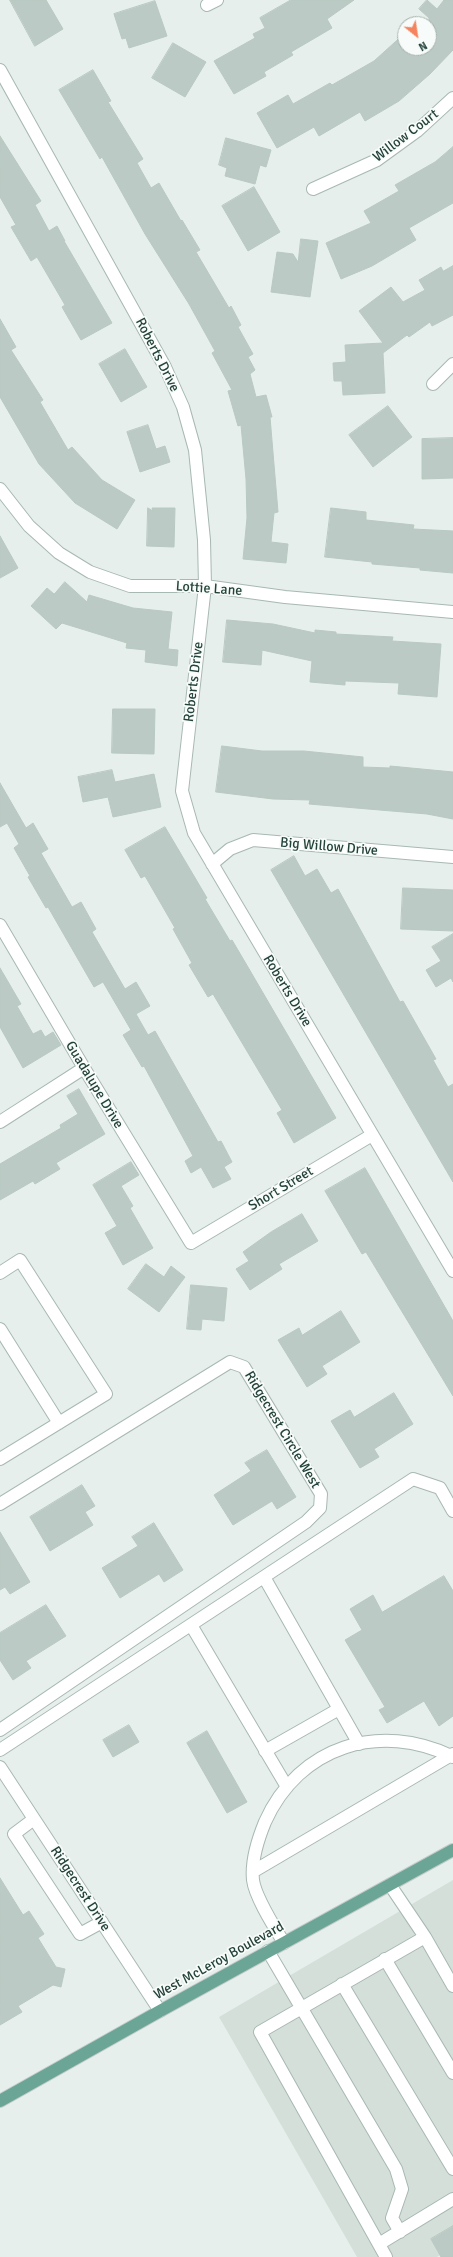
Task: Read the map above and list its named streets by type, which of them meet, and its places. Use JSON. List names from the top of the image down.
{
  "streets": {
    "main road": ["West McLeroy Boulevard"],
    "street": [
      "Willow Court",
      "Roberts Drive",
      "Lottie Lane",
      "Big Willow Drive",
      "Guadalupe Drive",
      "Short Street",
      "Ridgecrest Circle West",
      "Ridgecrest Drive"
    ]
  },
  "crossings": [
    ["Roberts Drive", "Lottie Lane"],
    ["Roberts Drive", "Big Willow Drive"],
    ["Roberts Drive", "Short Street"],
    ["Guadalupe Drive", "Short Street"],
    ["Ridgecrest Drive", "West McLeroy Boulevard"]
  ],
  "north": "bottom right"
}
